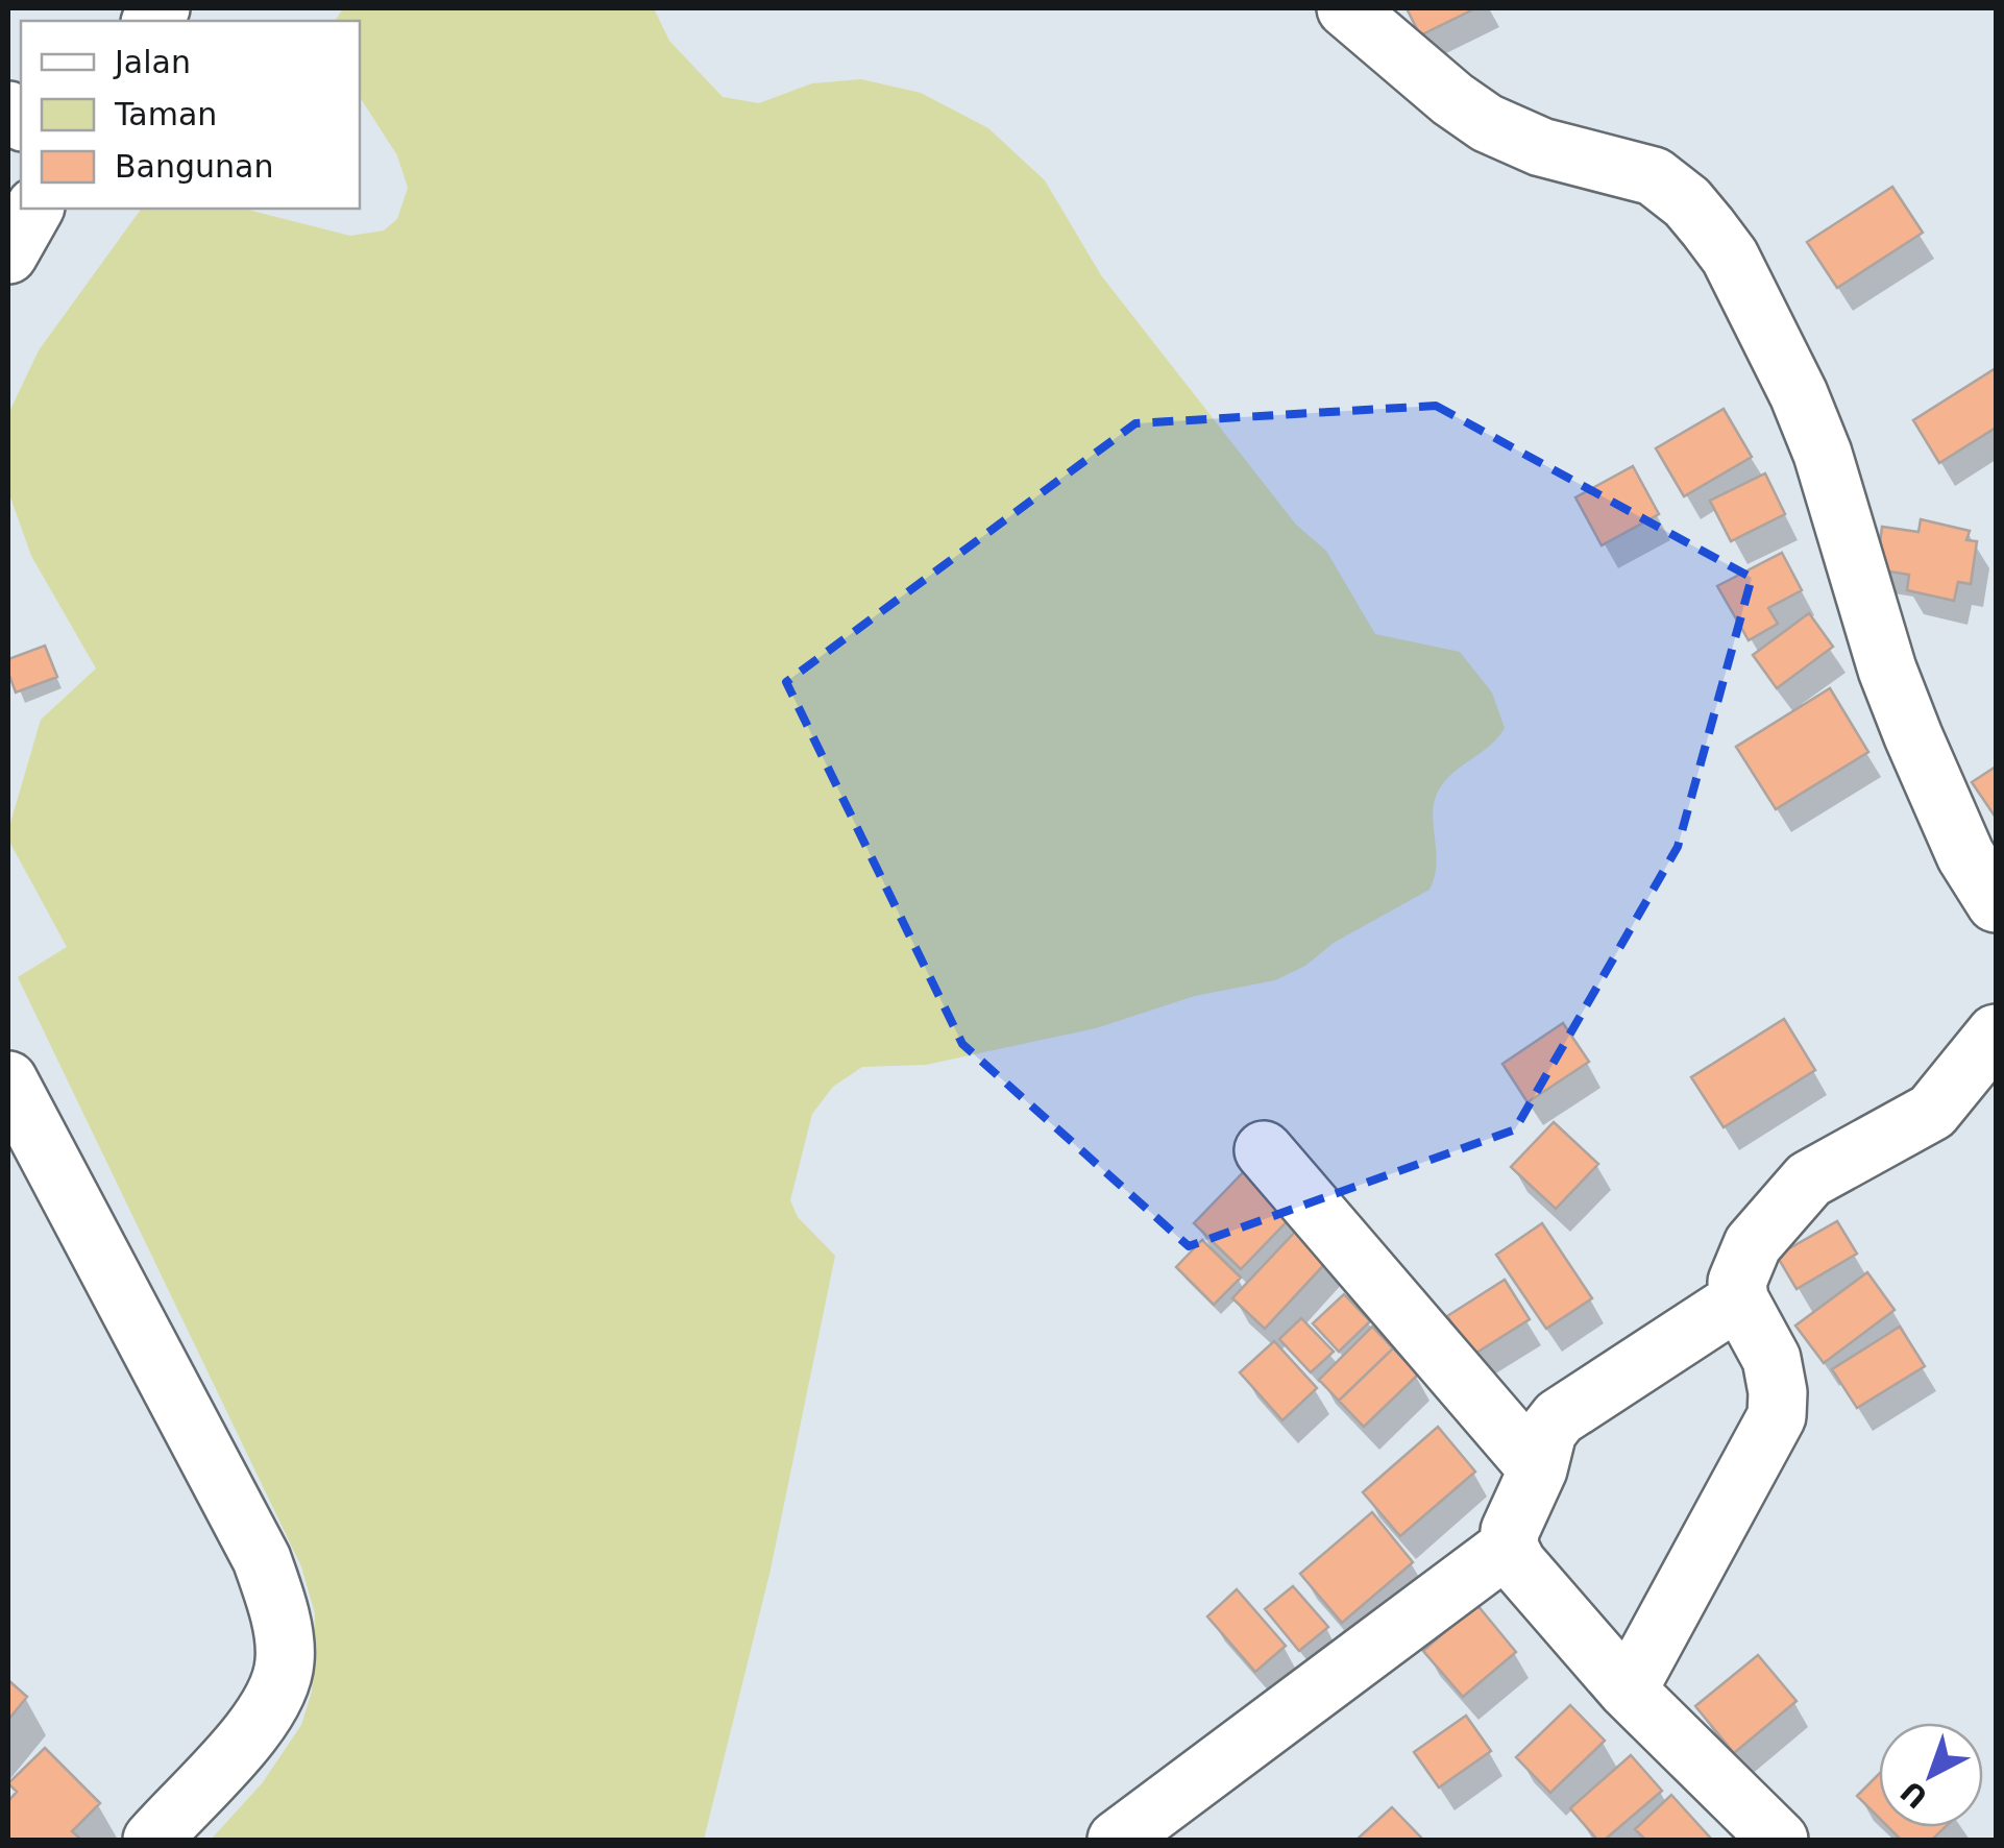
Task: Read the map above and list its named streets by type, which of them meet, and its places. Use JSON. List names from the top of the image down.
{
  "legend": ["Jalan", "Taman", "Bangunan"],
  "north": "bottom left"
}
